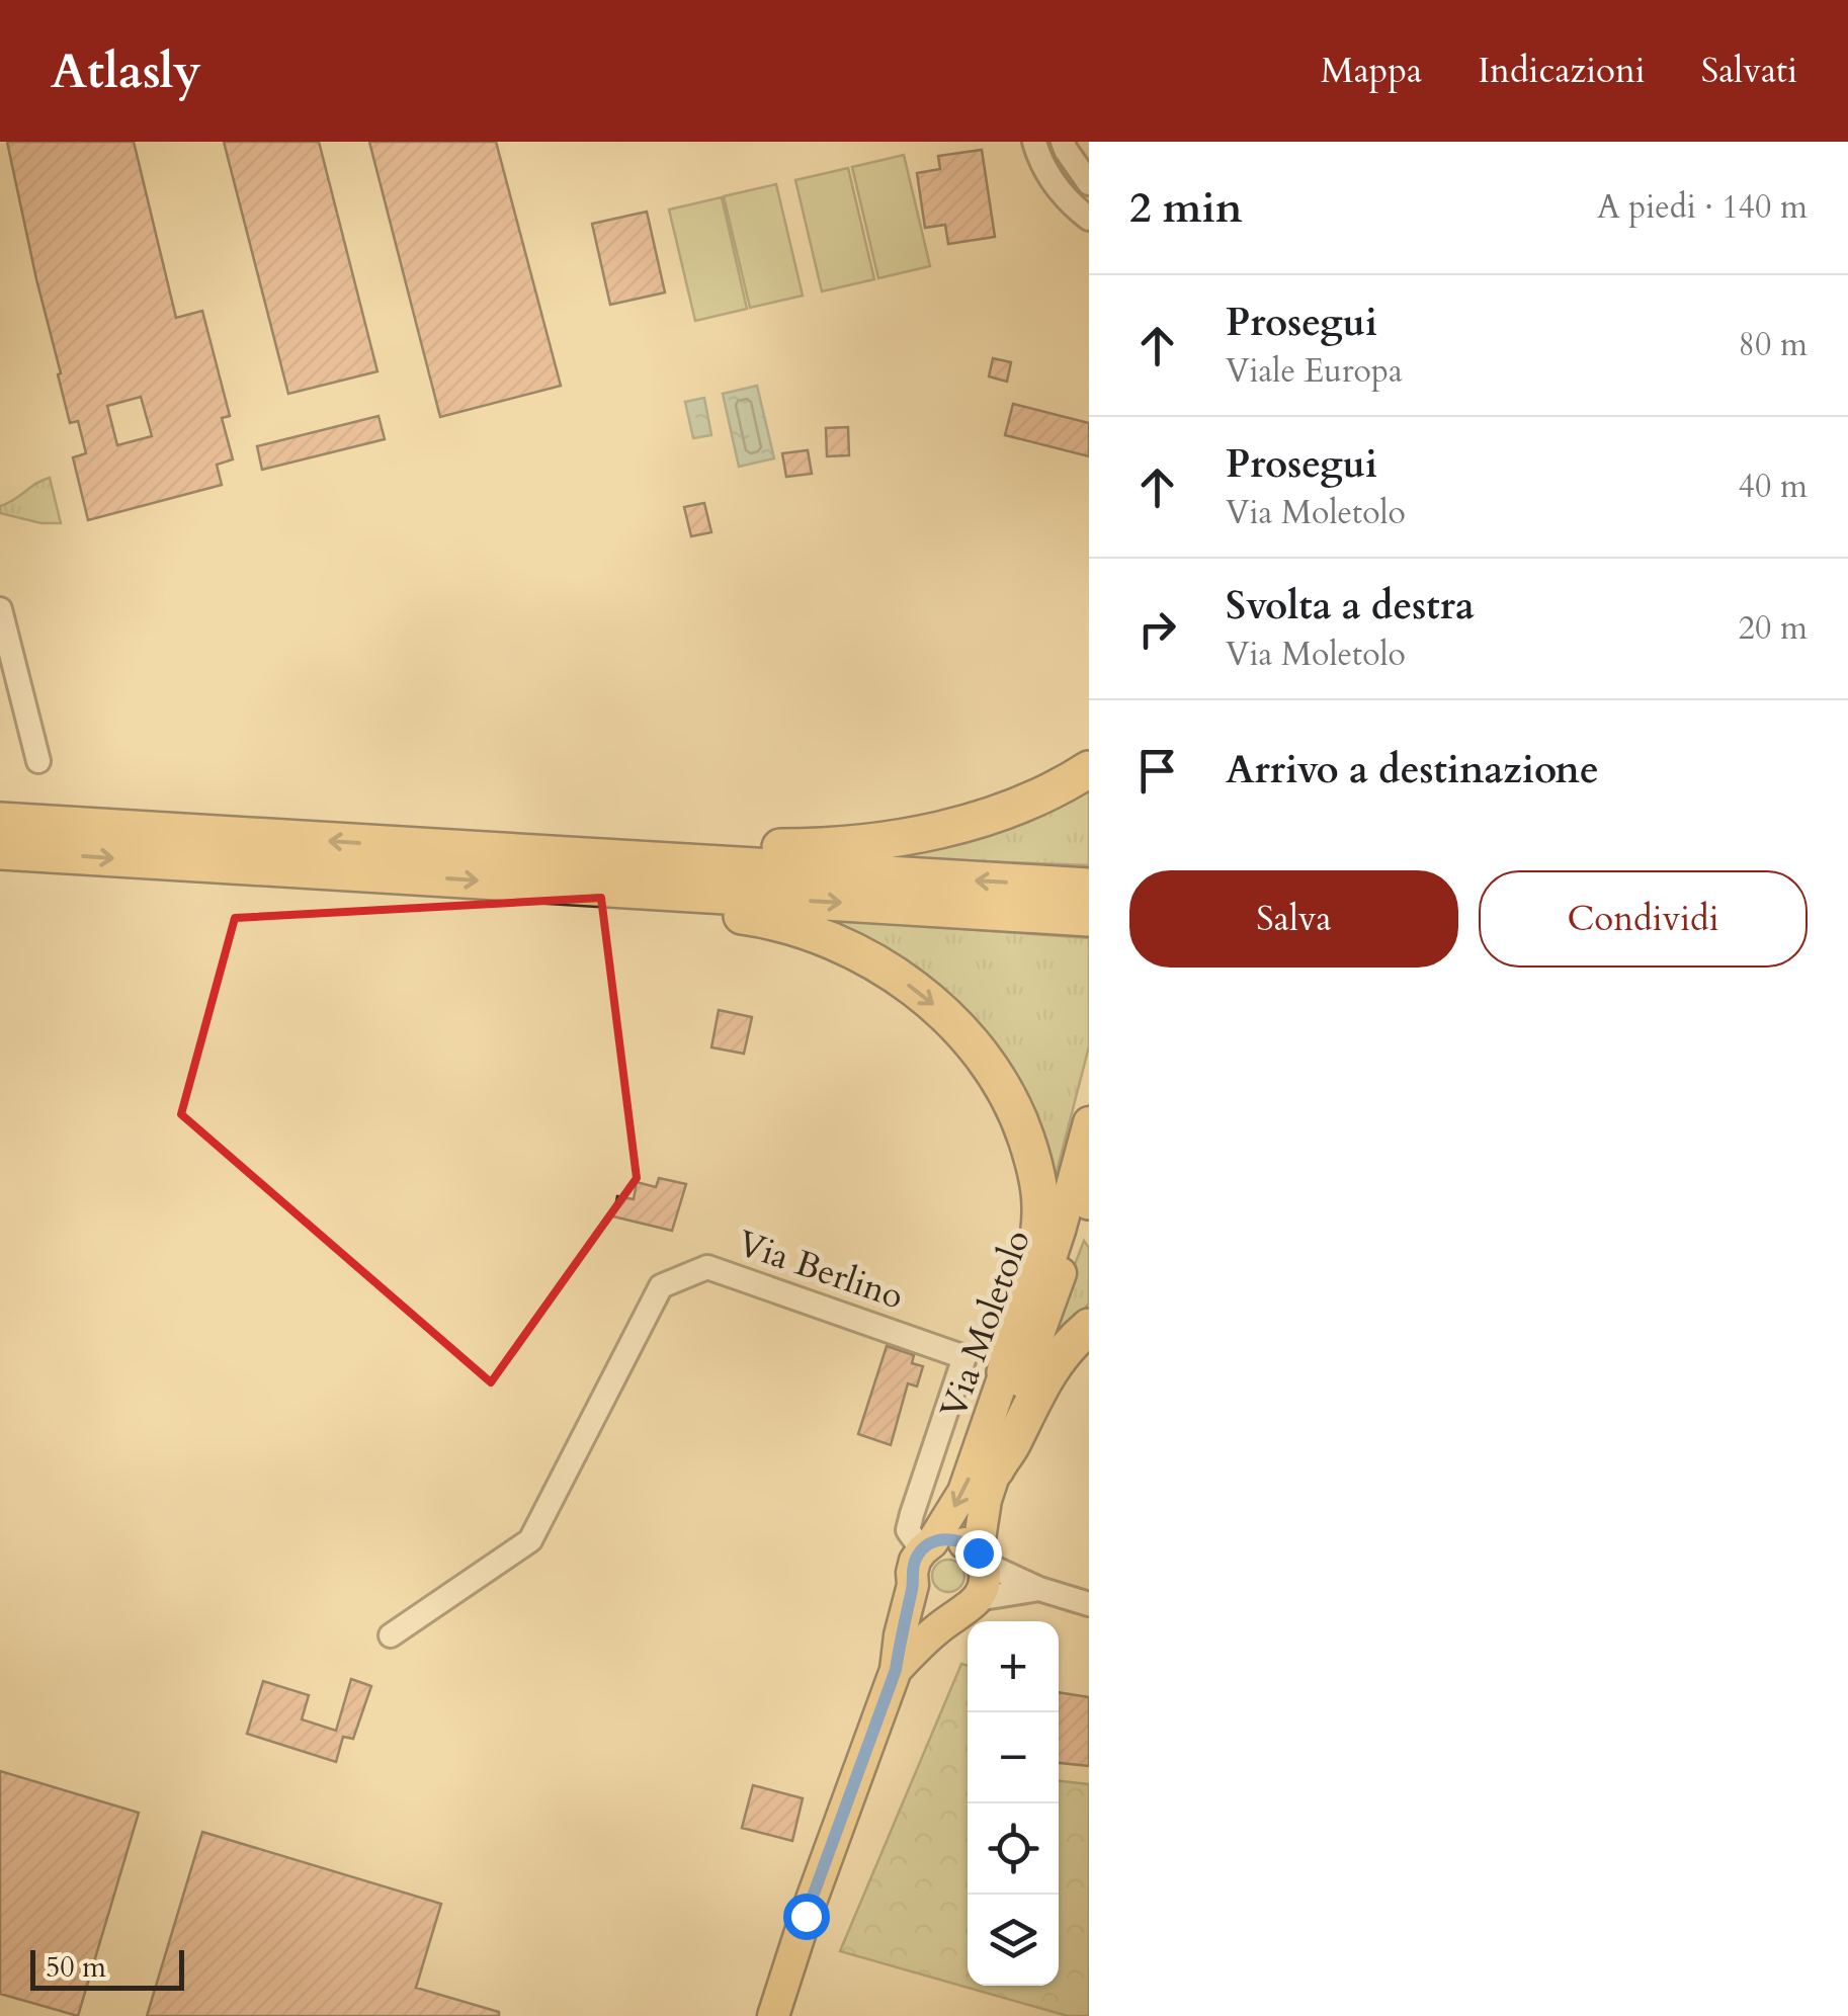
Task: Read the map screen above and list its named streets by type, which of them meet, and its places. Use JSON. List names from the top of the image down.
{
  "streets": {
    "main road": ["Via Moletolo"],
    "street": ["Via Berlino"]
  },
  "crossings": [
    ["Via Berlino", "Via Moletolo"]
  ],
  "scale_bar": "50 m",
  "page": {
    "header": "Atlasly",
    "nav": ["Mappa", "Indicazioni", "Salvati"],
    "heading": ["2 min", "A piedi · 140 m"],
    "list": [
      ["Prosegui", "Viale Europa", "80 m"],
      ["Prosegui", "Via Moletolo", "40 m"],
      ["Svolta a destra", "Via Moletolo", "20 m"],
      "Arrivo a destinazione"
    ],
    "buttons": ["Salva", "Condividi"],
    "map_buttons": ["+", "−"],
    "scale": "50 m"
  }
}
